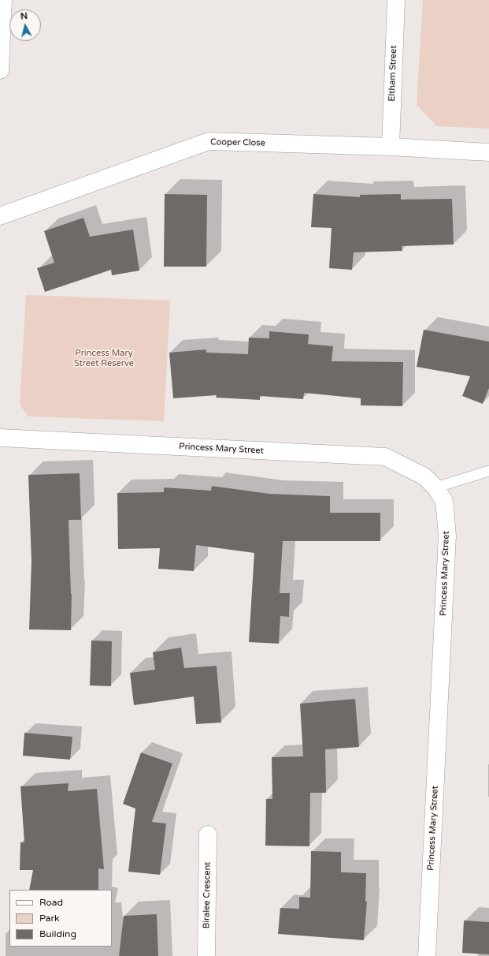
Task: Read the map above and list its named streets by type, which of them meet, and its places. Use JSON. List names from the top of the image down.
{
  "streets": {
    "street": [
      "Eltham Street",
      "Cooper Close",
      "Princess Mary Street",
      "Biralee Crescent"
    ]
  },
  "crossings": [
    ["Eltham Street", "Cooper Close"]
  ],
  "parks": ["Princess Mary Street Reserve"],
  "legend": ["Road", "Park", "Building"],
  "north": "top"
}
